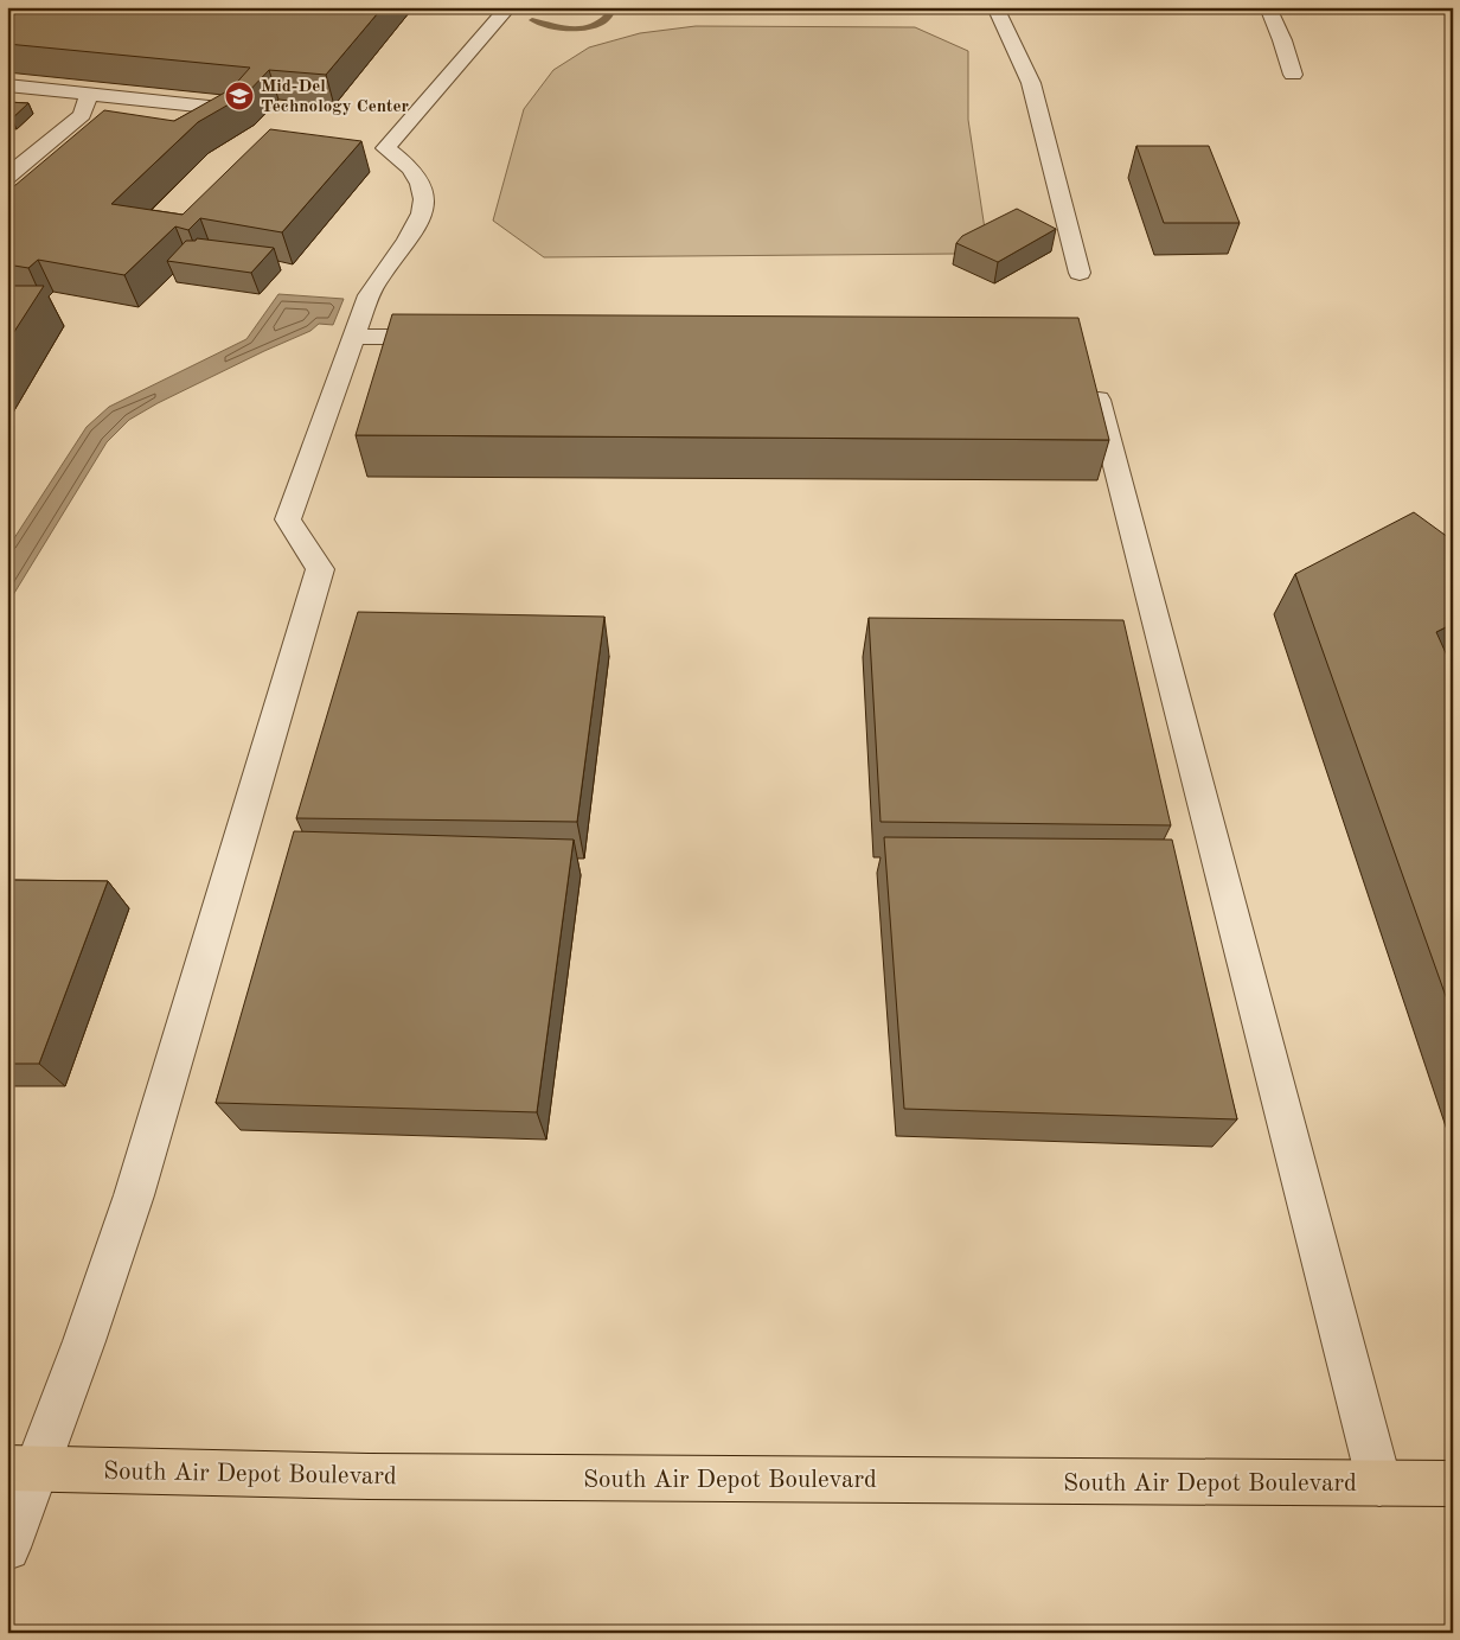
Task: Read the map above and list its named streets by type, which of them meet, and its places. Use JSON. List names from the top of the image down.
{
  "streets": {
    "main road": ["South Air Depot Boulevard"]
  },
  "places": {
    "school or university": ["Mid-Del Technology Center"]
  }
}
